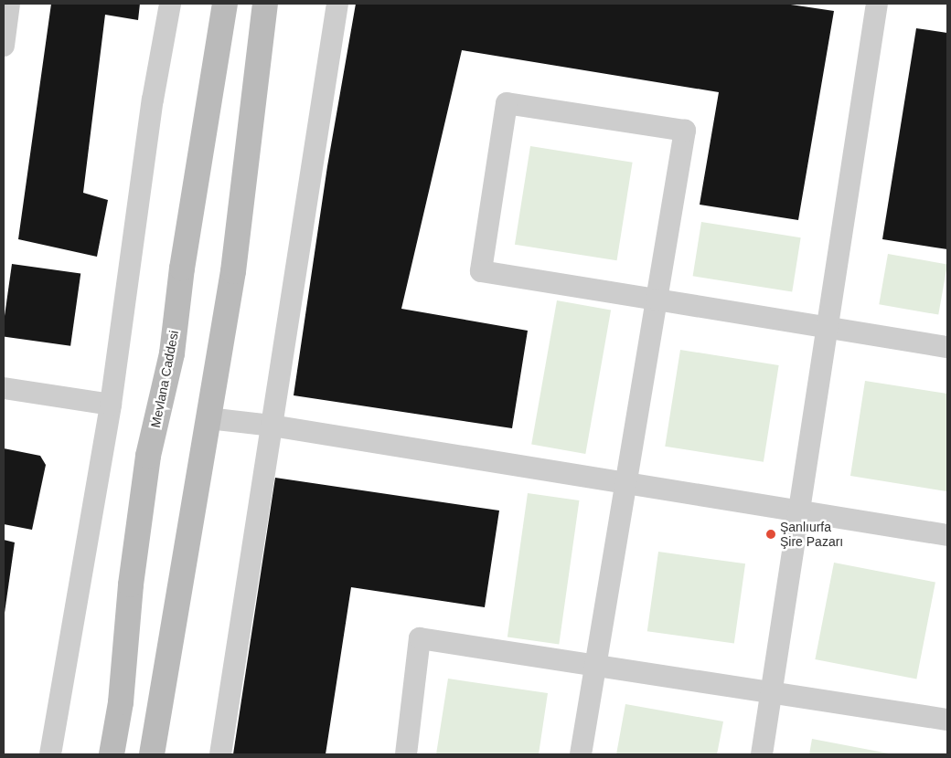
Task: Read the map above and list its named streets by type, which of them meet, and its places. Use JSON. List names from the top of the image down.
{
  "streets": {
    "main road": ["Mevlana Caddesi"]
  },
  "places": ["Şanlıurfa Şire Pazarı"]
}
